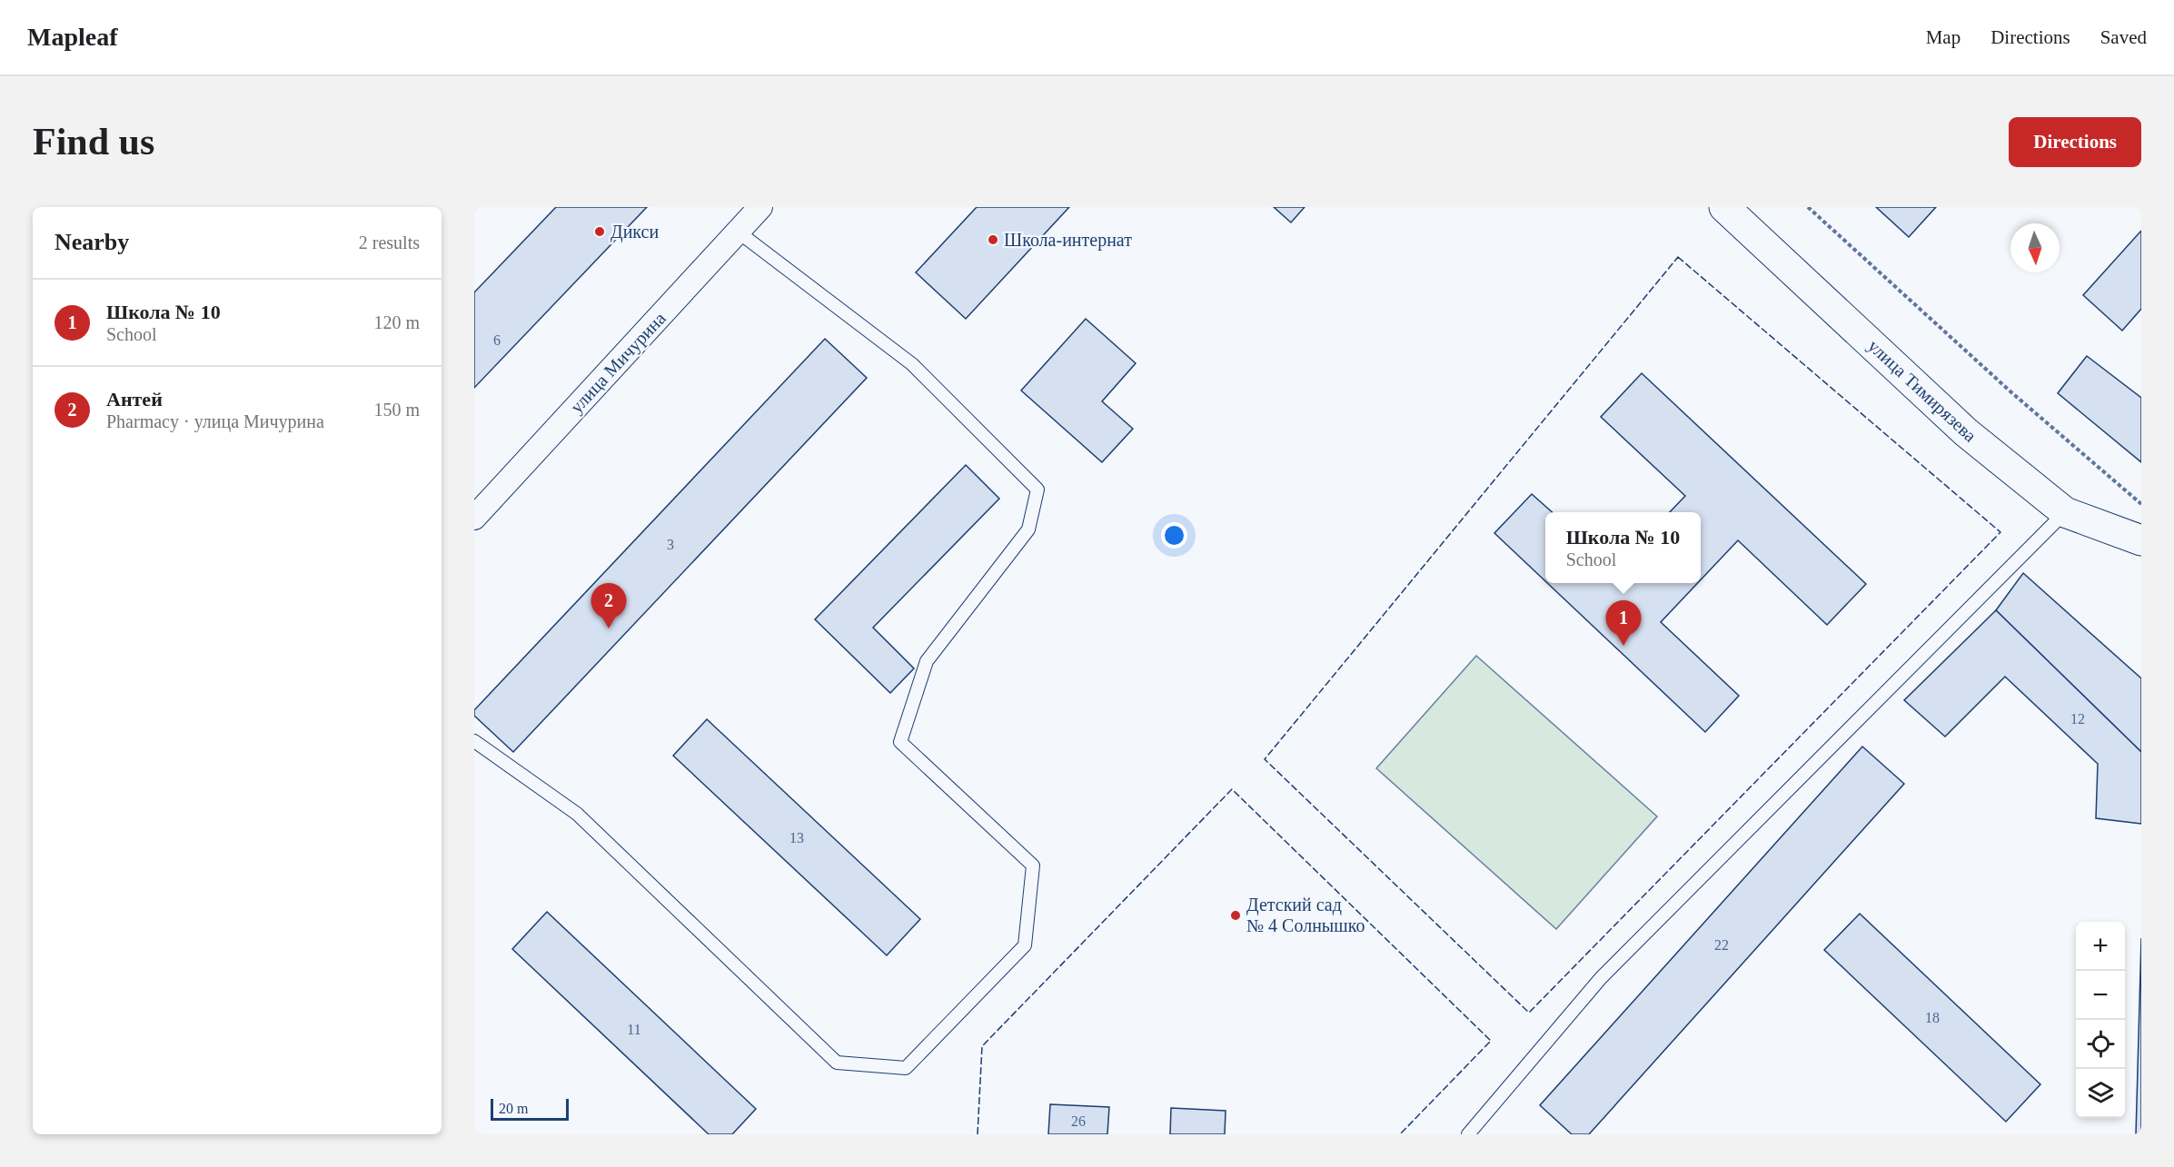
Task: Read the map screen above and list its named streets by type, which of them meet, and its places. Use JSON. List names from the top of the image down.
{
  "streets": {
    "street": ["улица Мичурина", "улица Тимирязева"]
  },
  "places": ["Дикси", "Школа-интернат", "Детский сад № 4 Солнышко"],
  "house_numbers": [
    "6",
    "3",
    "12",
    "13",
    "22",
    "18",
    "11",
    "26"
  ],
  "scale_bar": "20 m",
  "north": "bottom",
  "page": {
    "header": "Mapleaf",
    "nav": ["Map", "Directions", "Saved"],
    "buttons": "Directions",
    "title": "Find us",
    "heading": ["Nearby", "2 results"],
    "list": [
      {
        "mark": "1",
        "name": "Школа № 10",
        "note": "School",
        "value": "120 m"
      },
      {
        "mark": "2",
        "name": "Антей",
        "note": "Pharmacy · улица Мичурина",
        "value": "150 m"
      }
    ],
    "popup": ["Школа № 10", "School"],
    "pins": ["2", "1"],
    "map_buttons": ["+", "−"],
    "scale": "20 m"
  }
}
